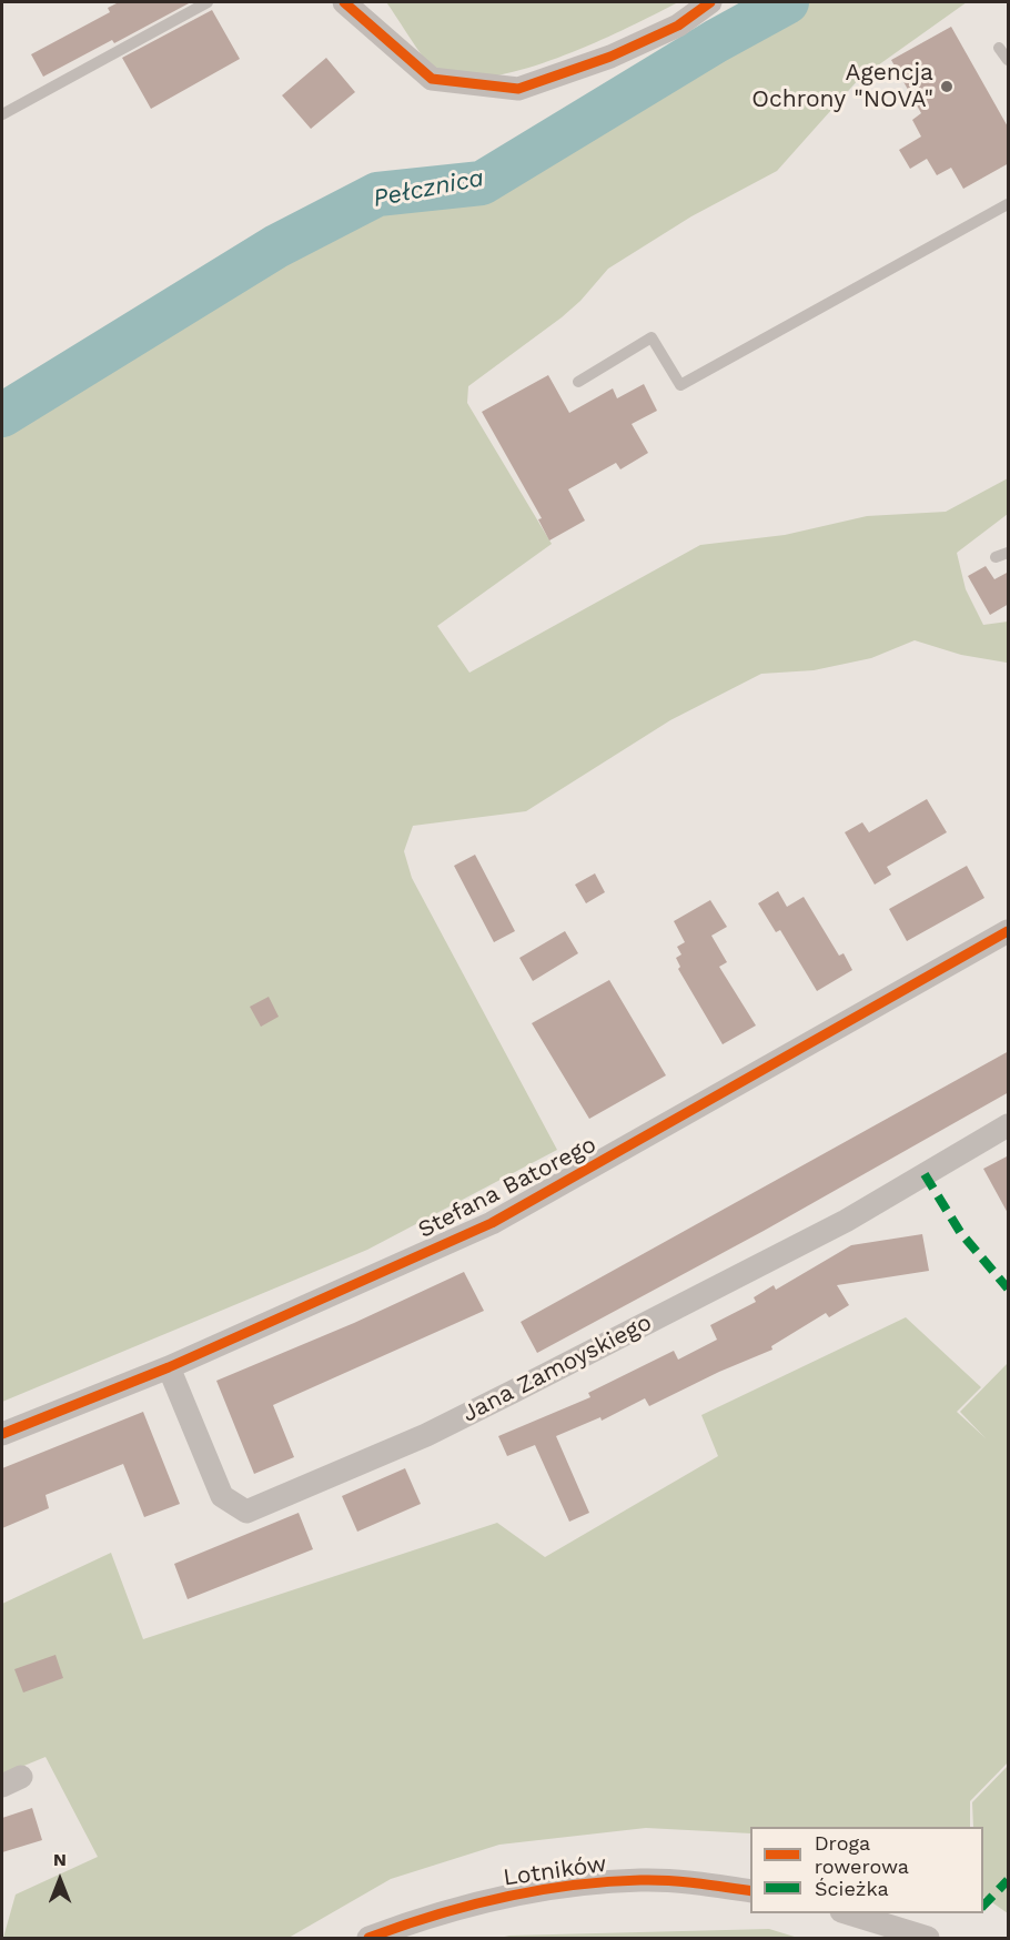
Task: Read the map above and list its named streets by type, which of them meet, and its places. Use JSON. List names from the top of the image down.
{
  "streets": {
    "street": ["Stefana Batorego", "Jana Zamoyskiego", "Lotników"]
  },
  "crossings": [
    ["Stefana Batorego", "Jana Zamoyskiego"]
  ],
  "water": ["Pełcznica"],
  "places": ["Agencja Ochrony \"NOVA\""],
  "legend": ["Droga rowerowa", "Ścieżka"],
  "north": "top"
}
